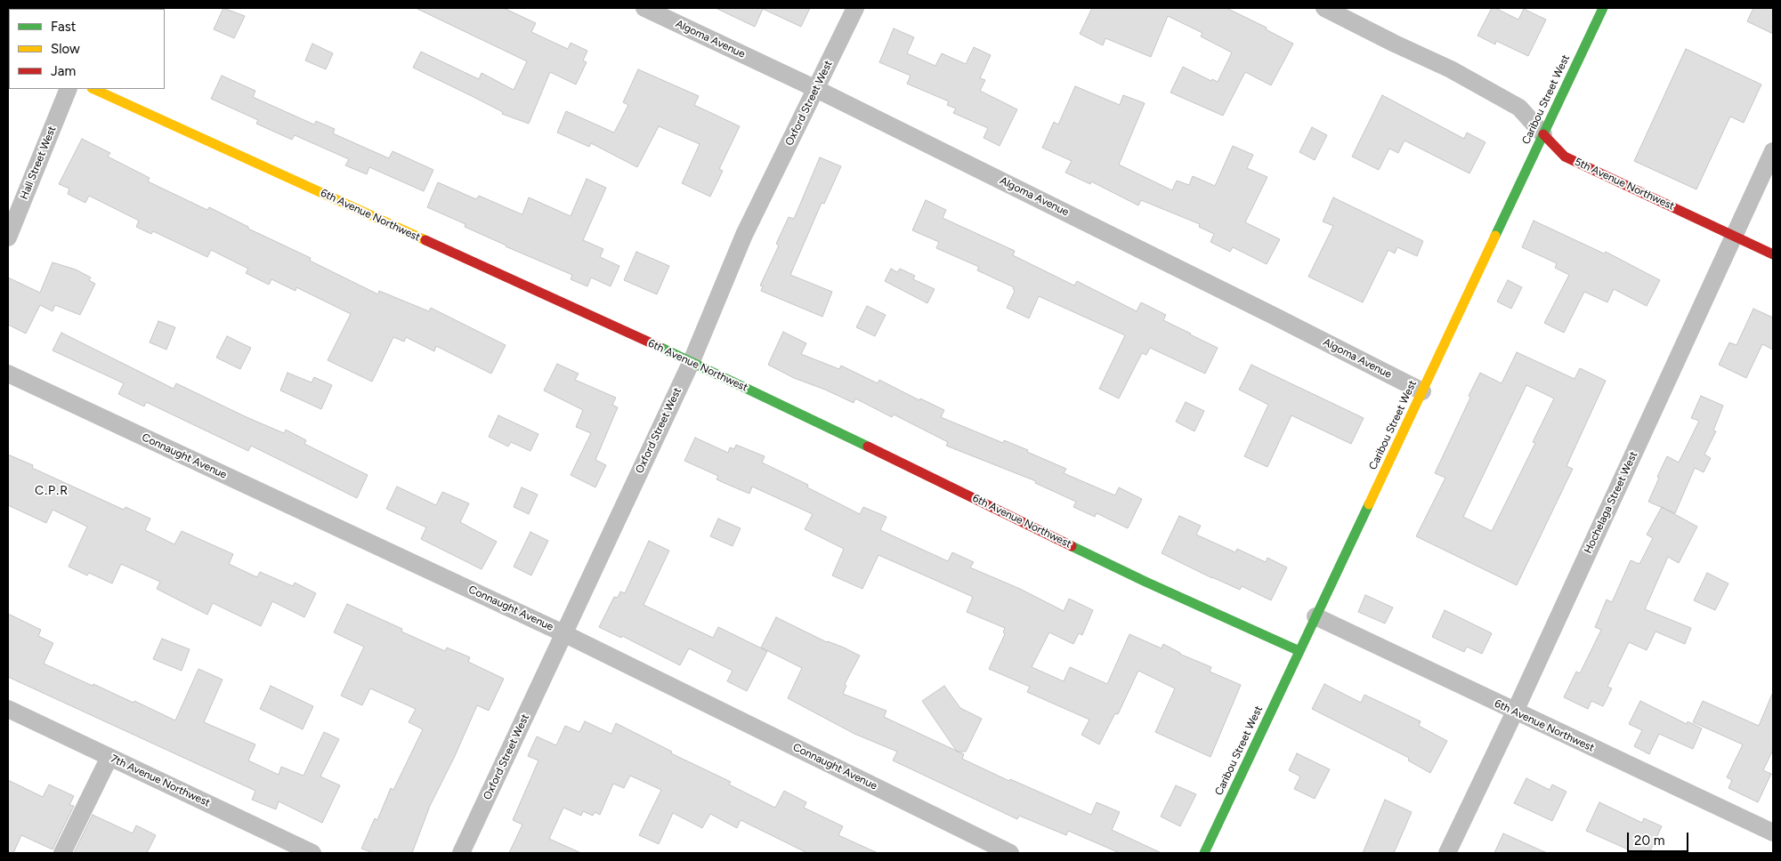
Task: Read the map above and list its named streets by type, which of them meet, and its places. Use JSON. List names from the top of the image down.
{
  "streets": {
    "street": [
      "Algoma Avenue",
      "Caribou Street West",
      "Oxford Street West",
      "Hall Street West",
      "5th Avenue Northwest",
      "6th Avenue Northwest",
      "Connaught Avenue",
      "Hochelaga Street West",
      "7th Avenue Northwest"
    ]
  },
  "crossings": [
    ["Algoma Avenue", "Caribou Street West"],
    ["Algoma Avenue", "Oxford Street West"],
    ["Caribou Street West", "5th Avenue Northwest"],
    ["Caribou Street West", "6th Avenue Northwest"],
    ["Oxford Street West", "6th Avenue Northwest"],
    ["Oxford Street West", "Connaught Avenue"],
    ["5th Avenue Northwest", "Hochelaga Street West"],
    ["6th Avenue Northwest", "Hochelaga Street West"]
  ],
  "districts": ["C.P.R"],
  "legend": ["Fast", "Slow", "Jam"],
  "scale_bar": "20 m"
}
